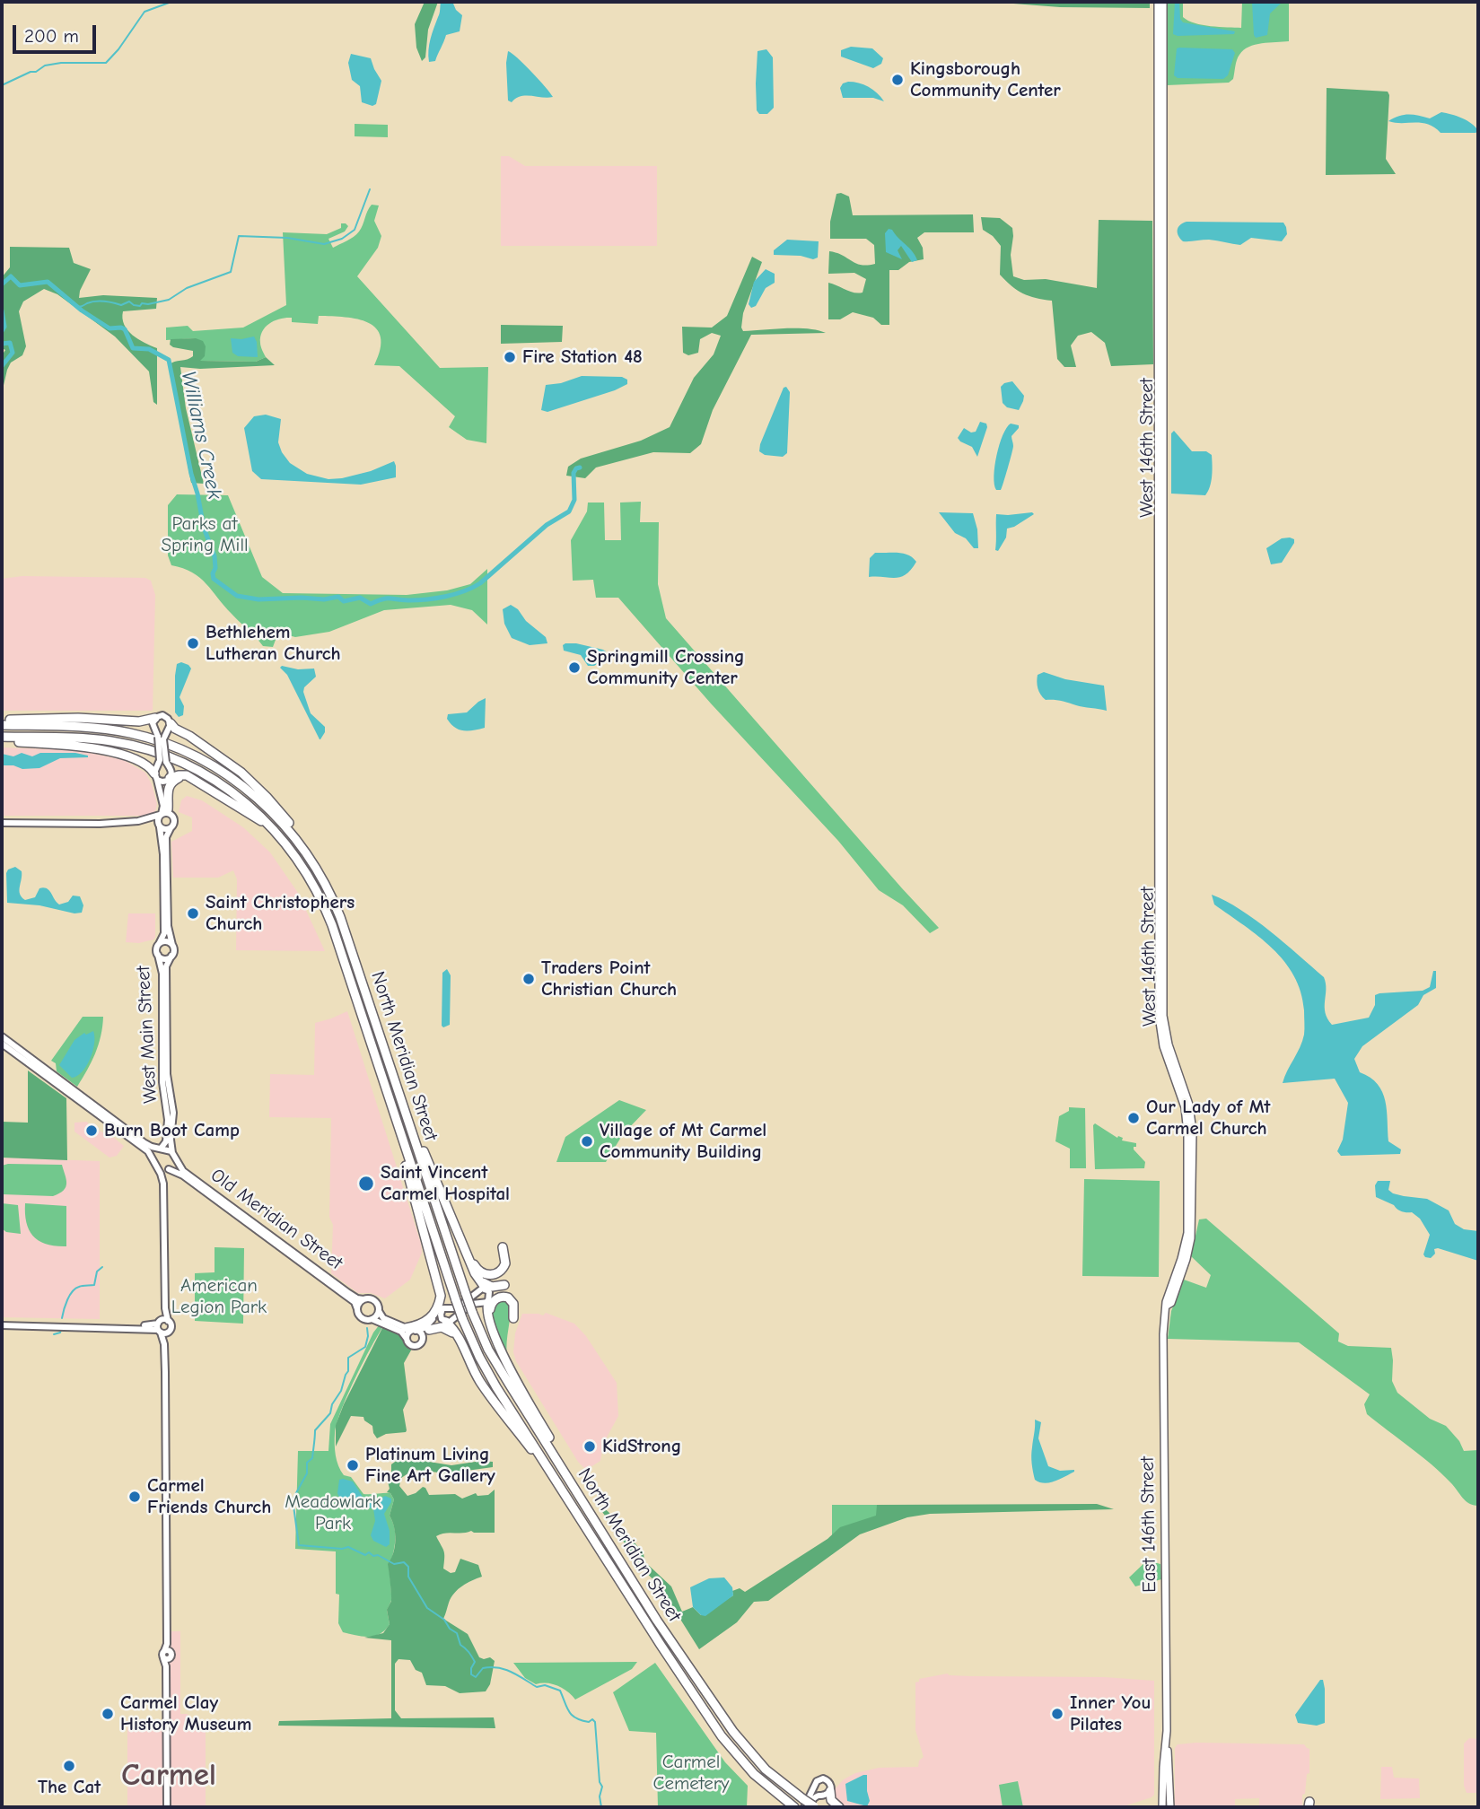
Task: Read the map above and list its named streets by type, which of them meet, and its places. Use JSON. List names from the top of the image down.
{
  "streets": {
    "highway": ["North Meridian Street"],
    "main road": [
      "West 146th Street",
      "West Main Street",
      "Old Meridian Street",
      "East 146th Street"
    ]
  },
  "crossings": [
    ["West 146th Street", "East 146th Street"],
    ["West Main Street", "Old Meridian Street"]
  ],
  "districts": ["Carmel"],
  "water": ["Williams Creek"],
  "parks": [
    "Parks at Spring Mill",
    "American Legion Park",
    "Meadowlark Park",
    "Carmel Cemetery"
  ],
  "places": [
    "Kingsborough Community Center",
    "Fire Station 48",
    "Bethlehem Lutheran Church",
    "Springmill Crossing Community Center",
    "Saint Christophers Church",
    "Traders Point Christian Church",
    "Our Lady of Mt Carmel Church",
    "Burn Boot Camp",
    "Village of Mt Carmel Community Building",
    "Saint Vincent Carmel Hospital",
    "KidStrong",
    "Platinum Living Fine Art Gallery",
    "Carmel Friends Church",
    "Carmel Clay History Museum",
    "Inner You Pilates",
    "The Cat"
  ],
  "scale_bar": "200 m"
}
